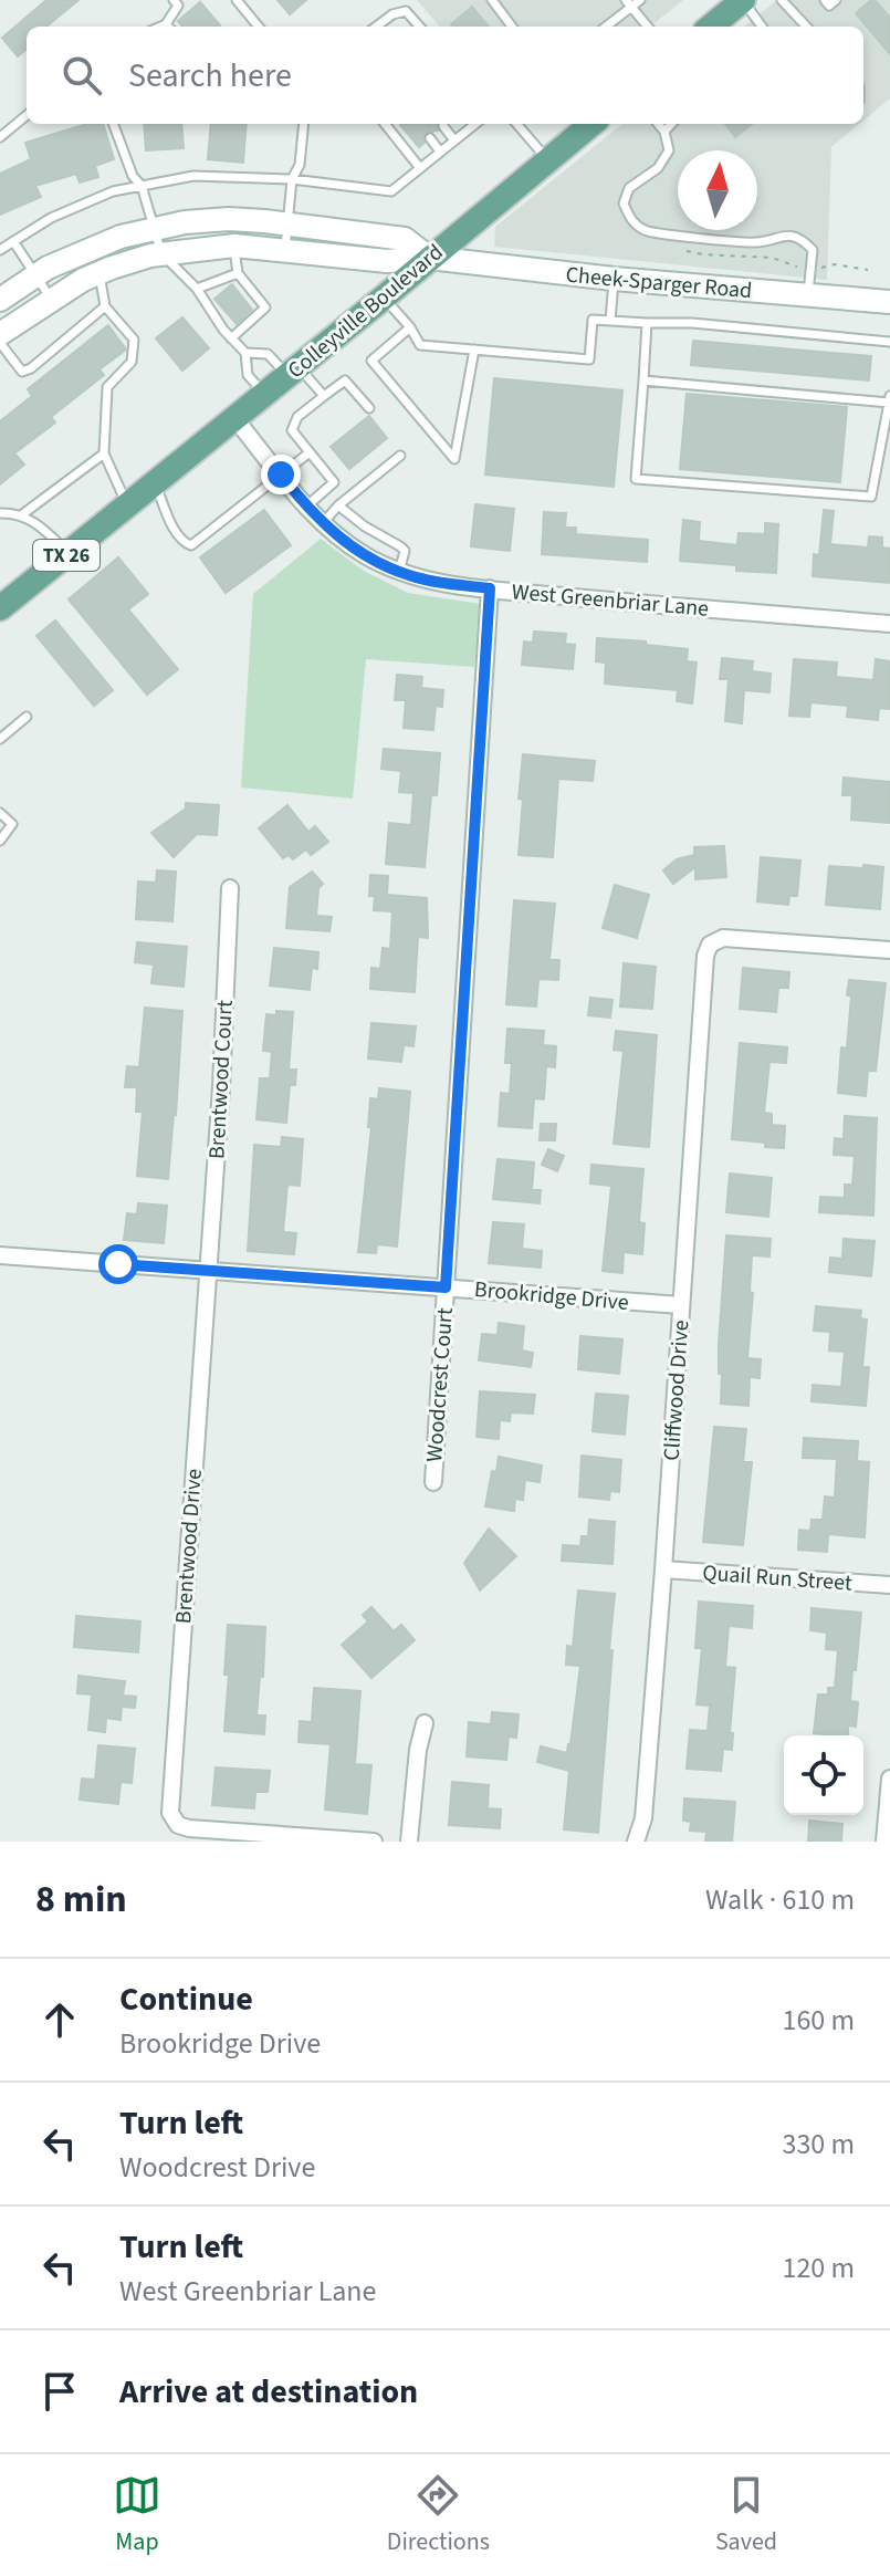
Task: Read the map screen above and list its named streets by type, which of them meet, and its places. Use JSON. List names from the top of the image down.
{
  "streets": {
    "main road": ["Cheek-Sparger Road", "Colleyville Boulevard", "TX 26"],
    "street": [
      "West Greenbriar Lane",
      "Brentwood Court",
      "Brookridge Drive",
      "Woodcrest Court",
      "Cliffwood Drive",
      "Brentwood Drive",
      "Quail Run Street"
    ]
  },
  "crossings": [
    ["Cheek-Sparger Road", "Colleyville Boulevard"],
    ["Colleyville Boulevard", "TX 26"],
    ["Colleyville Boulevard", "West Greenbriar Lane"],
    ["West Greenbriar Lane", "Woodcrest Court"],
    ["Brentwood Court", "Brookridge Drive"],
    ["Brentwood Court", "Brentwood Drive"],
    ["Brookridge Drive", "Woodcrest Court"],
    ["Brookridge Drive", "Cliffwood Drive"],
    ["Brookridge Drive", "Brentwood Drive"],
    ["Cliffwood Drive", "Quail Run Street"]
  ],
  "north": "top",
  "page": {
    "search": "Search here",
    "heading": ["8 min", "Walk · 610 m"],
    "list": [
      ["Continue", "Brookridge Drive", "160 m"],
      ["Turn left", "Woodcrest Drive", "330 m"],
      ["Turn left", "West Greenbriar Lane", "120 m"],
      "Arrive at destination"
    ],
    "nav": ["Map", "Directions", "Saved"]
  }
}
